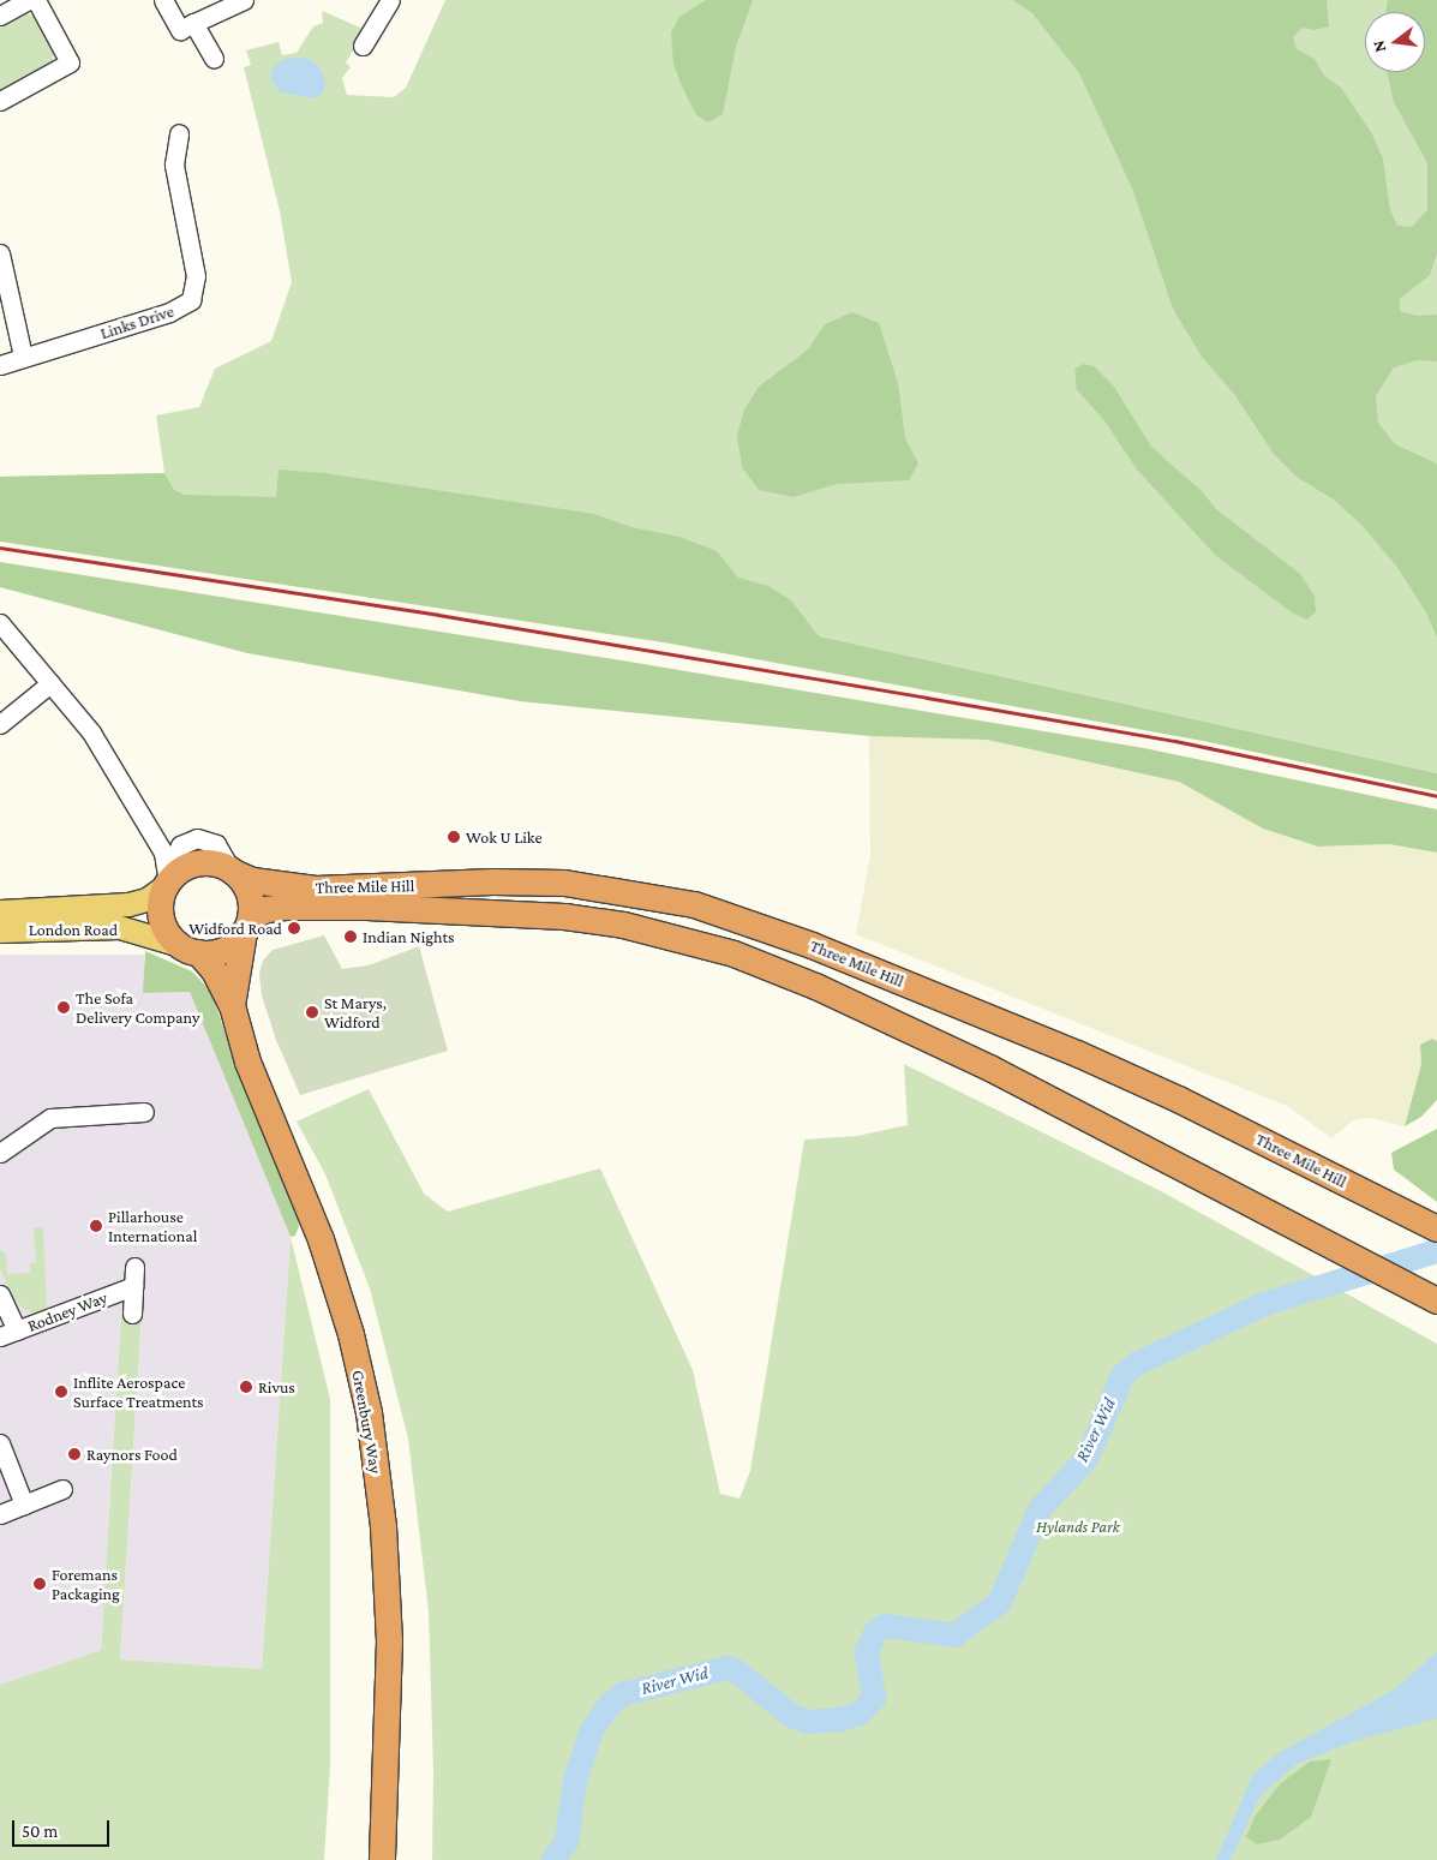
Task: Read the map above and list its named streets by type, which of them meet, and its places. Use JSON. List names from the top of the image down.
{
  "streets": {
    "highway": ["Three Mile Hill", "Greenbury Way"],
    "main road": ["London Road"],
    "street": ["Links Drive", "Rodney Way"]
  },
  "crossings": [
    ["Three Mile Hill", "London Road"],
    ["Three Mile Hill", "Greenbury Way"],
    ["London Road", "Greenbury Way"]
  ],
  "water": ["River Wid"],
  "parks": ["Hylands Park"],
  "places": [
    "Wok U Like",
    "Widford Road",
    "Indian Nights",
    "The Sofa Delivery Company",
    "St Marys, Widford",
    "Pillarhouse International",
    "Rivus",
    "Inflite Aerospace Surface Treatments",
    "Raynors Food",
    "Foremans Packaging"
  ],
  "scale_bar": "50 m",
  "north": "left"
}
